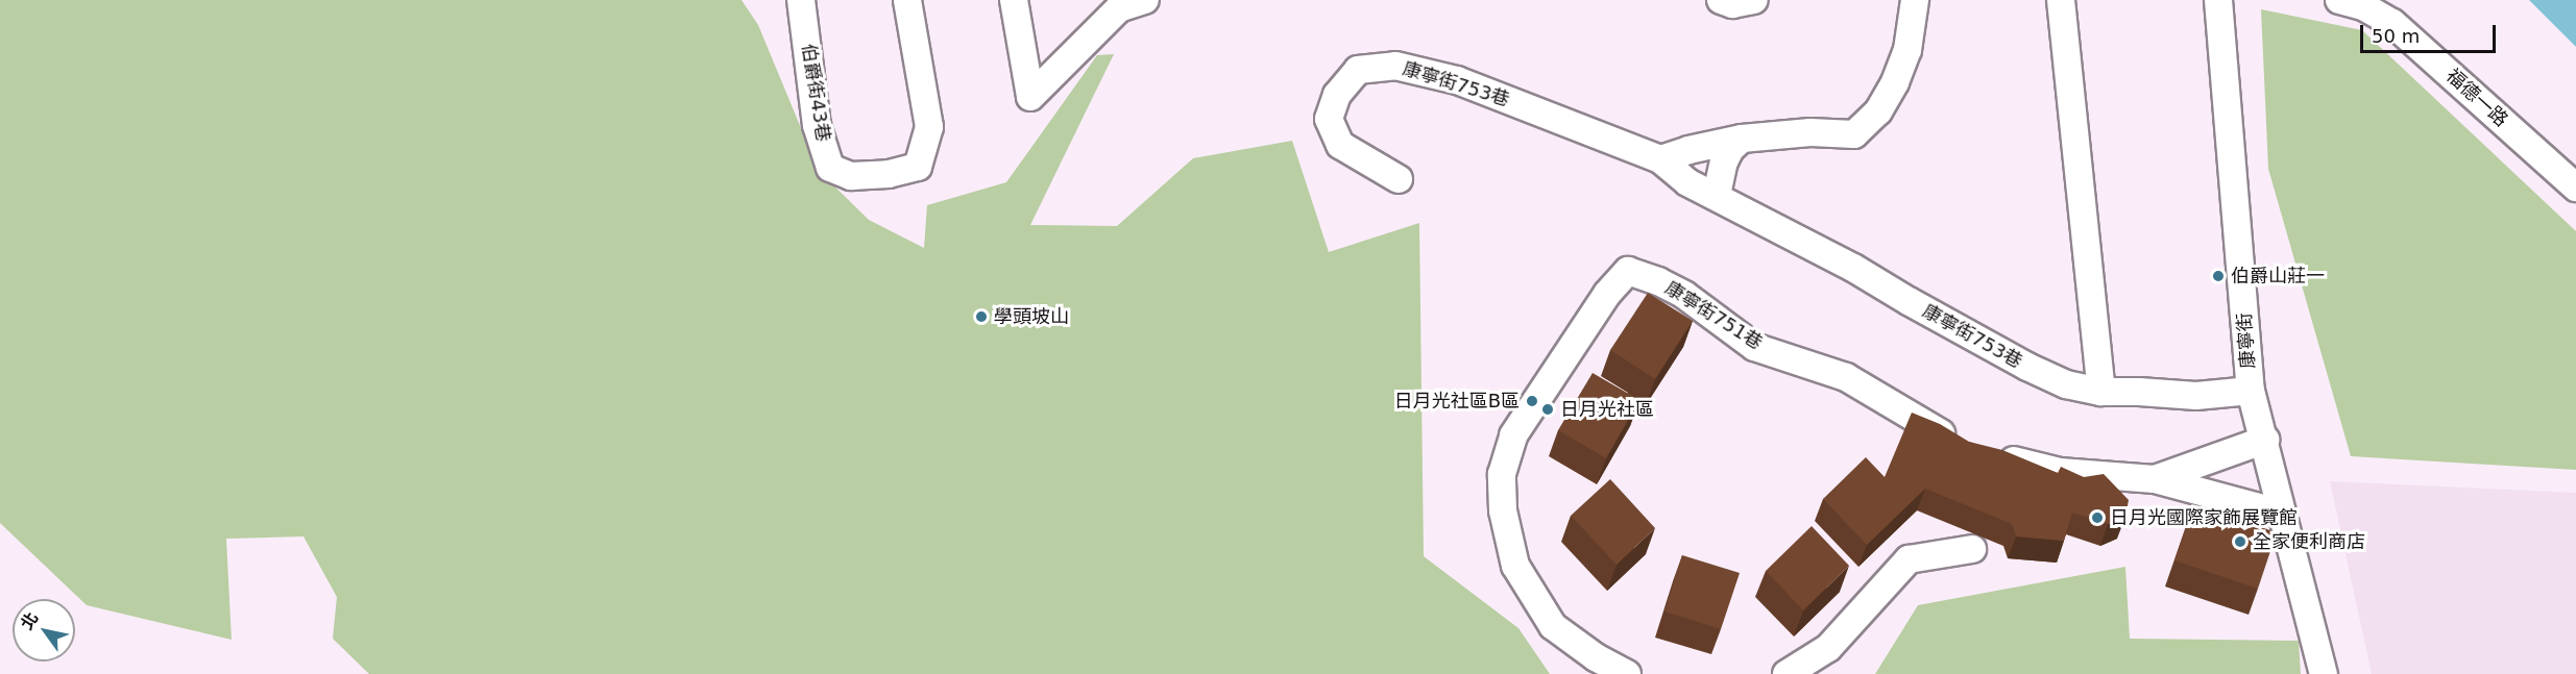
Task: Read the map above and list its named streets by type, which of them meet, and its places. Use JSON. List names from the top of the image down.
{
  "streets": {
    "street": [
      "康寧街753巷",
      "伯爵街43巷",
      "福德一路",
      "康寧街751巷",
      "康寧街"
    ]
  },
  "crossings": [
    ["康寧街753巷", "康寧街"]
  ],
  "places": [
    "伯爵山莊一",
    "學頭坡山",
    "日月光社區B區",
    "日月光社區",
    "日月光國際家飾展覽館",
    "全家便利商店"
  ],
  "scale_bar": "50 m",
  "north": "top left"
}
